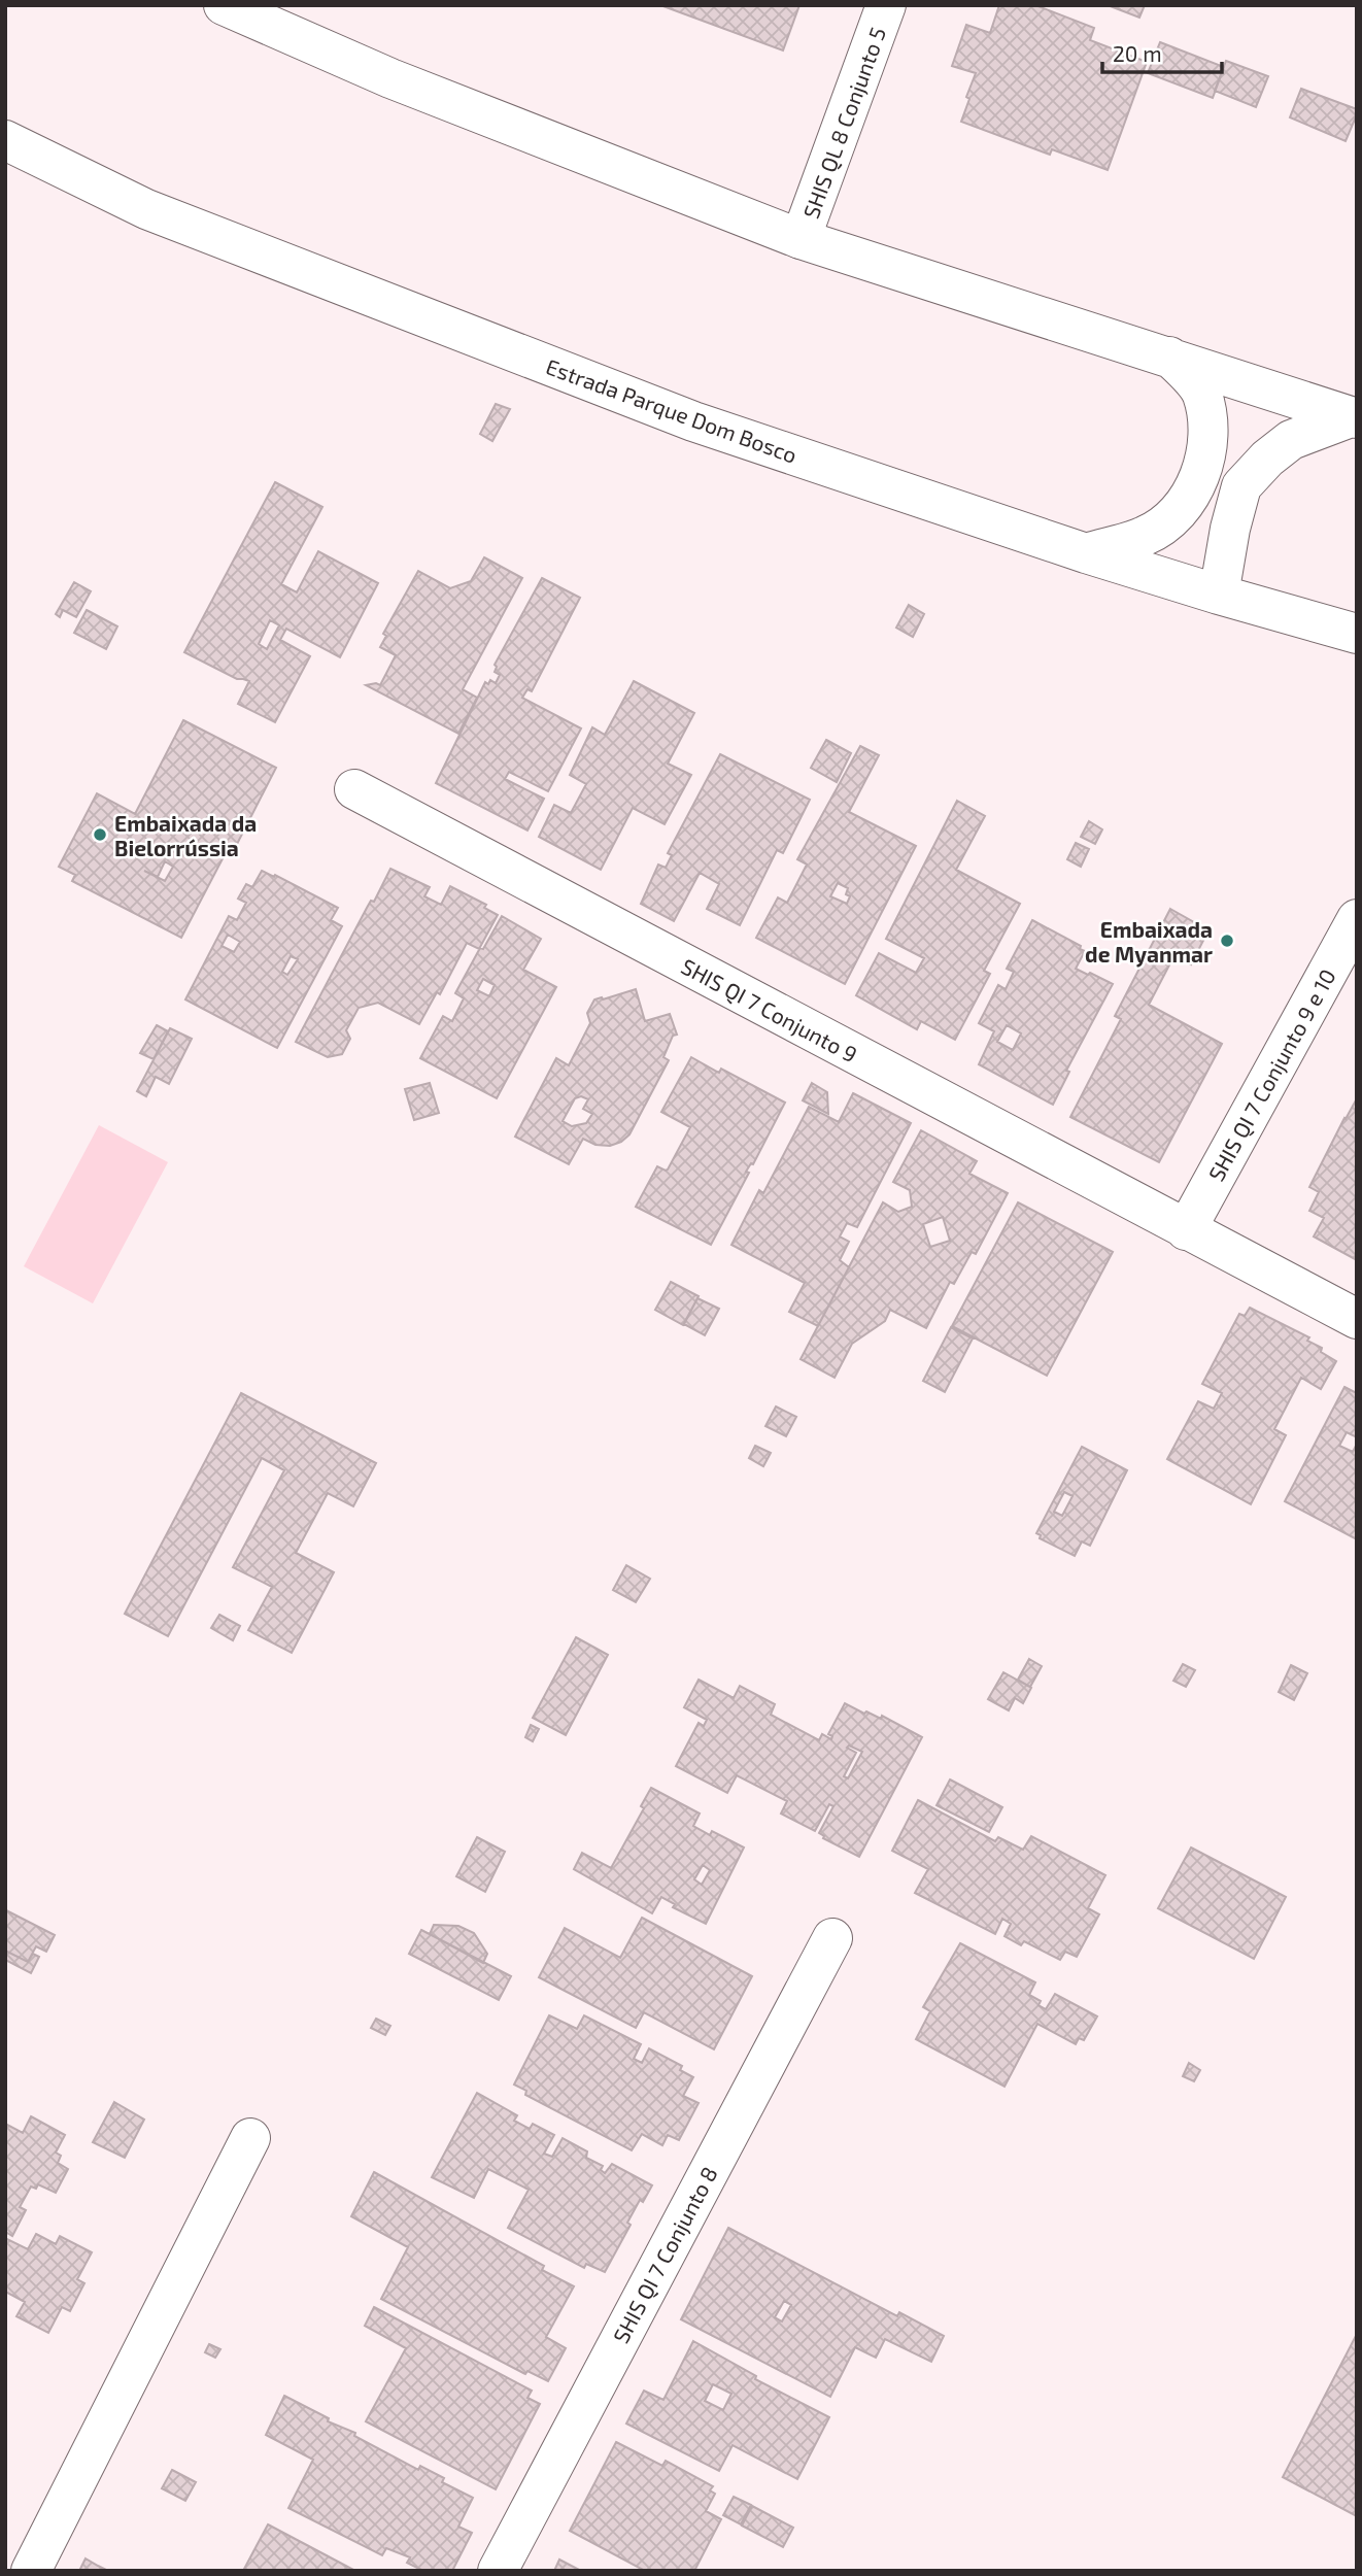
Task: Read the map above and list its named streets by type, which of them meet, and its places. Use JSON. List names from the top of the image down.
{
  "streets": {
    "main road": [
      "SHIS QL 8 Conjunto 5",
      "Estrada Parque Dom Bosco",
      "SHIS QI 7 Conjunto 9",
      "SHIS QI 7 Conjunto 9 e 10",
      "SHIS QI 7 Conjunto 8"
    ]
  },
  "crossings": [
    ["SHIS QI 7 Conjunto 9", "SHIS QI 7 Conjunto 9 e 10"]
  ],
  "places": ["Embaixada da Bielorrússia", "Embaixada de Myanmar"],
  "scale_bar": "20 m"
}
